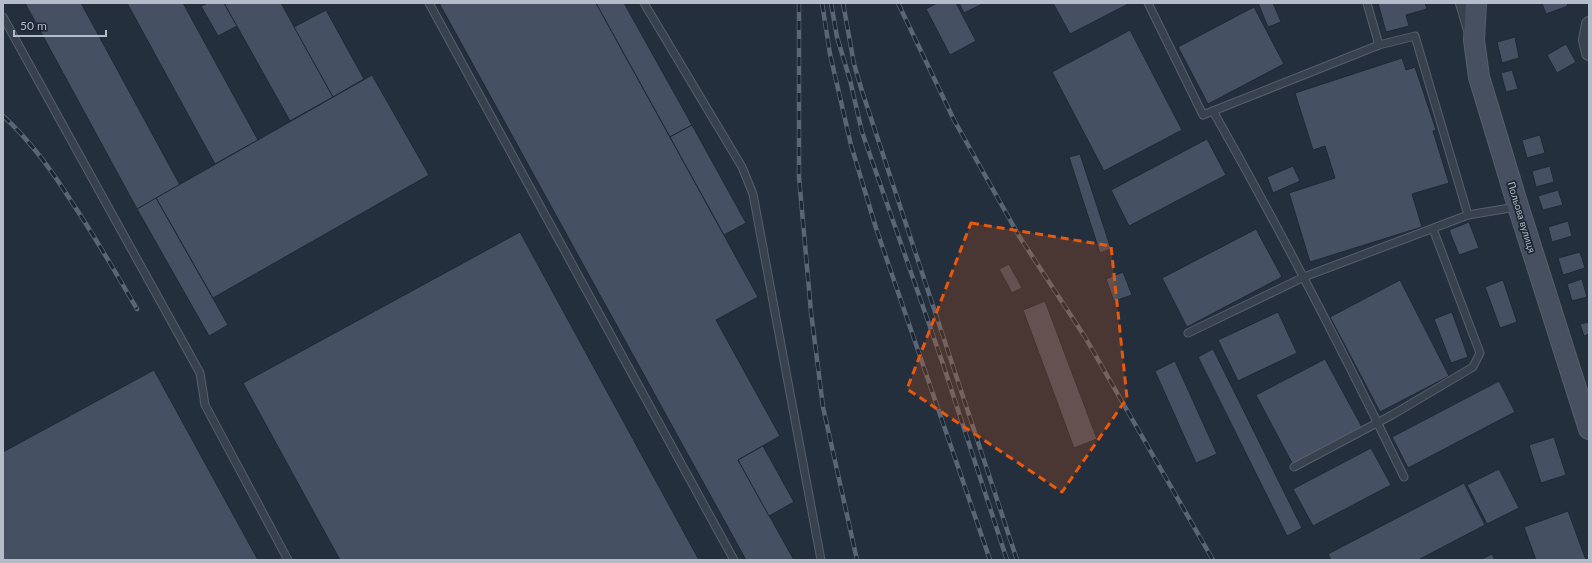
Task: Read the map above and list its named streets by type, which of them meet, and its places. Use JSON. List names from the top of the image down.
{
  "streets": {
    "main road": ["Польова вулиця"]
  },
  "scale_bar": "50 m"
}
